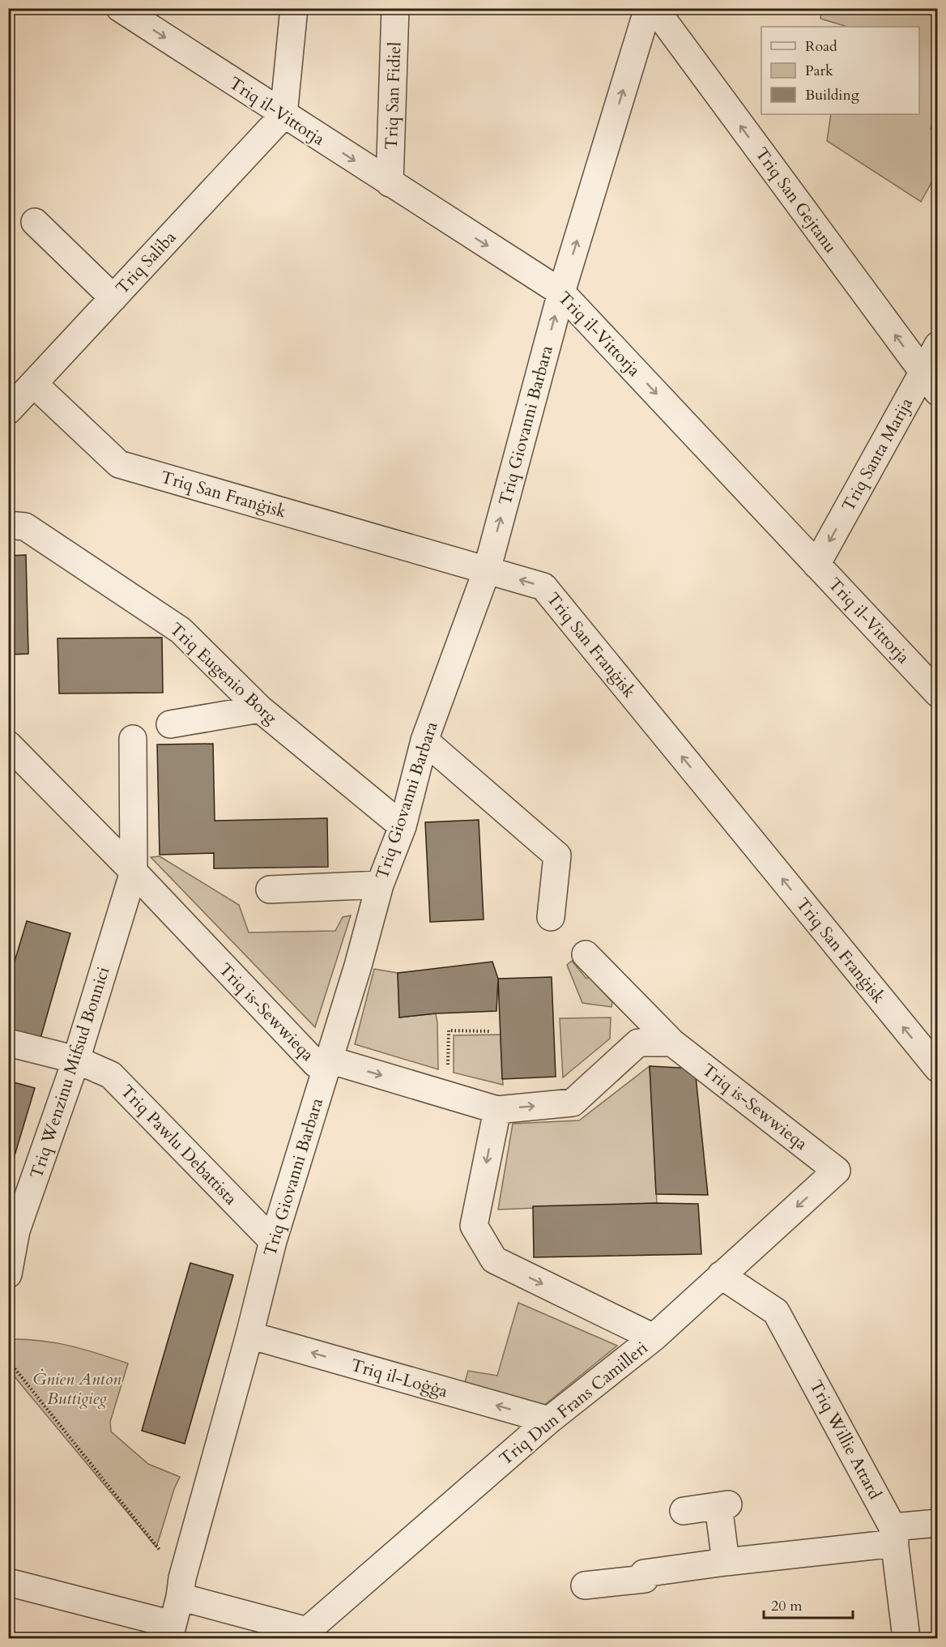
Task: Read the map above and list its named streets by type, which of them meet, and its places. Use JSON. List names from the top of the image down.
{
  "streets": {
    "street": [
      "Triq San Fidiel",
      "Triq il-Vittorja",
      "Triq San Gejtanu",
      "Triq Saliba",
      "Triq Giovanni Barbara",
      "Triq Santa Marija",
      "Triq San Franġisk",
      "Triq Eugenio Borg",
      "Triq is-Sewwieqa",
      "Triq Wenzinu Mifsud Bonnici",
      "Triq Pawlu Debattista",
      "Triq il-Loġġa",
      "Triq Dun Frans Camilleri",
      "Triq Willie Attard"
    ]
  },
  "crossings": [
    ["Triq San Fidiel", "Triq il-Vittorja"],
    ["Triq il-Vittorja", "Triq Saliba"],
    ["Triq il-Vittorja", "Triq Giovanni Barbara"],
    ["Triq il-Vittorja", "Triq Santa Marija"],
    ["Triq San Gejtanu", "Triq Santa Marija"],
    ["Triq Saliba", "Triq San Franġisk"],
    ["Triq Giovanni Barbara", "Triq San Franġisk"],
    ["Triq Giovanni Barbara", "Triq Eugenio Borg"],
    ["Triq Giovanni Barbara", "Triq is-Sewwieqa"],
    ["Triq Giovanni Barbara", "Triq Pawlu Debattista"],
    ["Triq Giovanni Barbara", "Triq il-Loġġa"],
    ["Triq is-Sewwieqa", "Triq Wenzinu Mifsud Bonnici"],
    ["Triq is-Sewwieqa", "Triq Dun Frans Camilleri"],
    ["Triq Wenzinu Mifsud Bonnici", "Triq Pawlu Debattista"],
    ["Triq il-Loġġa", "Triq Dun Frans Camilleri"],
    ["Triq Dun Frans Camilleri", "Triq Willie Attard"]
  ],
  "one_way": [
    "Triq il-Vittorja",
    "Triq San Gejtanu",
    "Triq Santa Marija",
    "Triq il-Loġġa"
  ],
  "parks": ["Ġnien Anton Buttigieg"],
  "legend": ["Road", "Park", "Building"],
  "scale_bar": "20 m"
}
